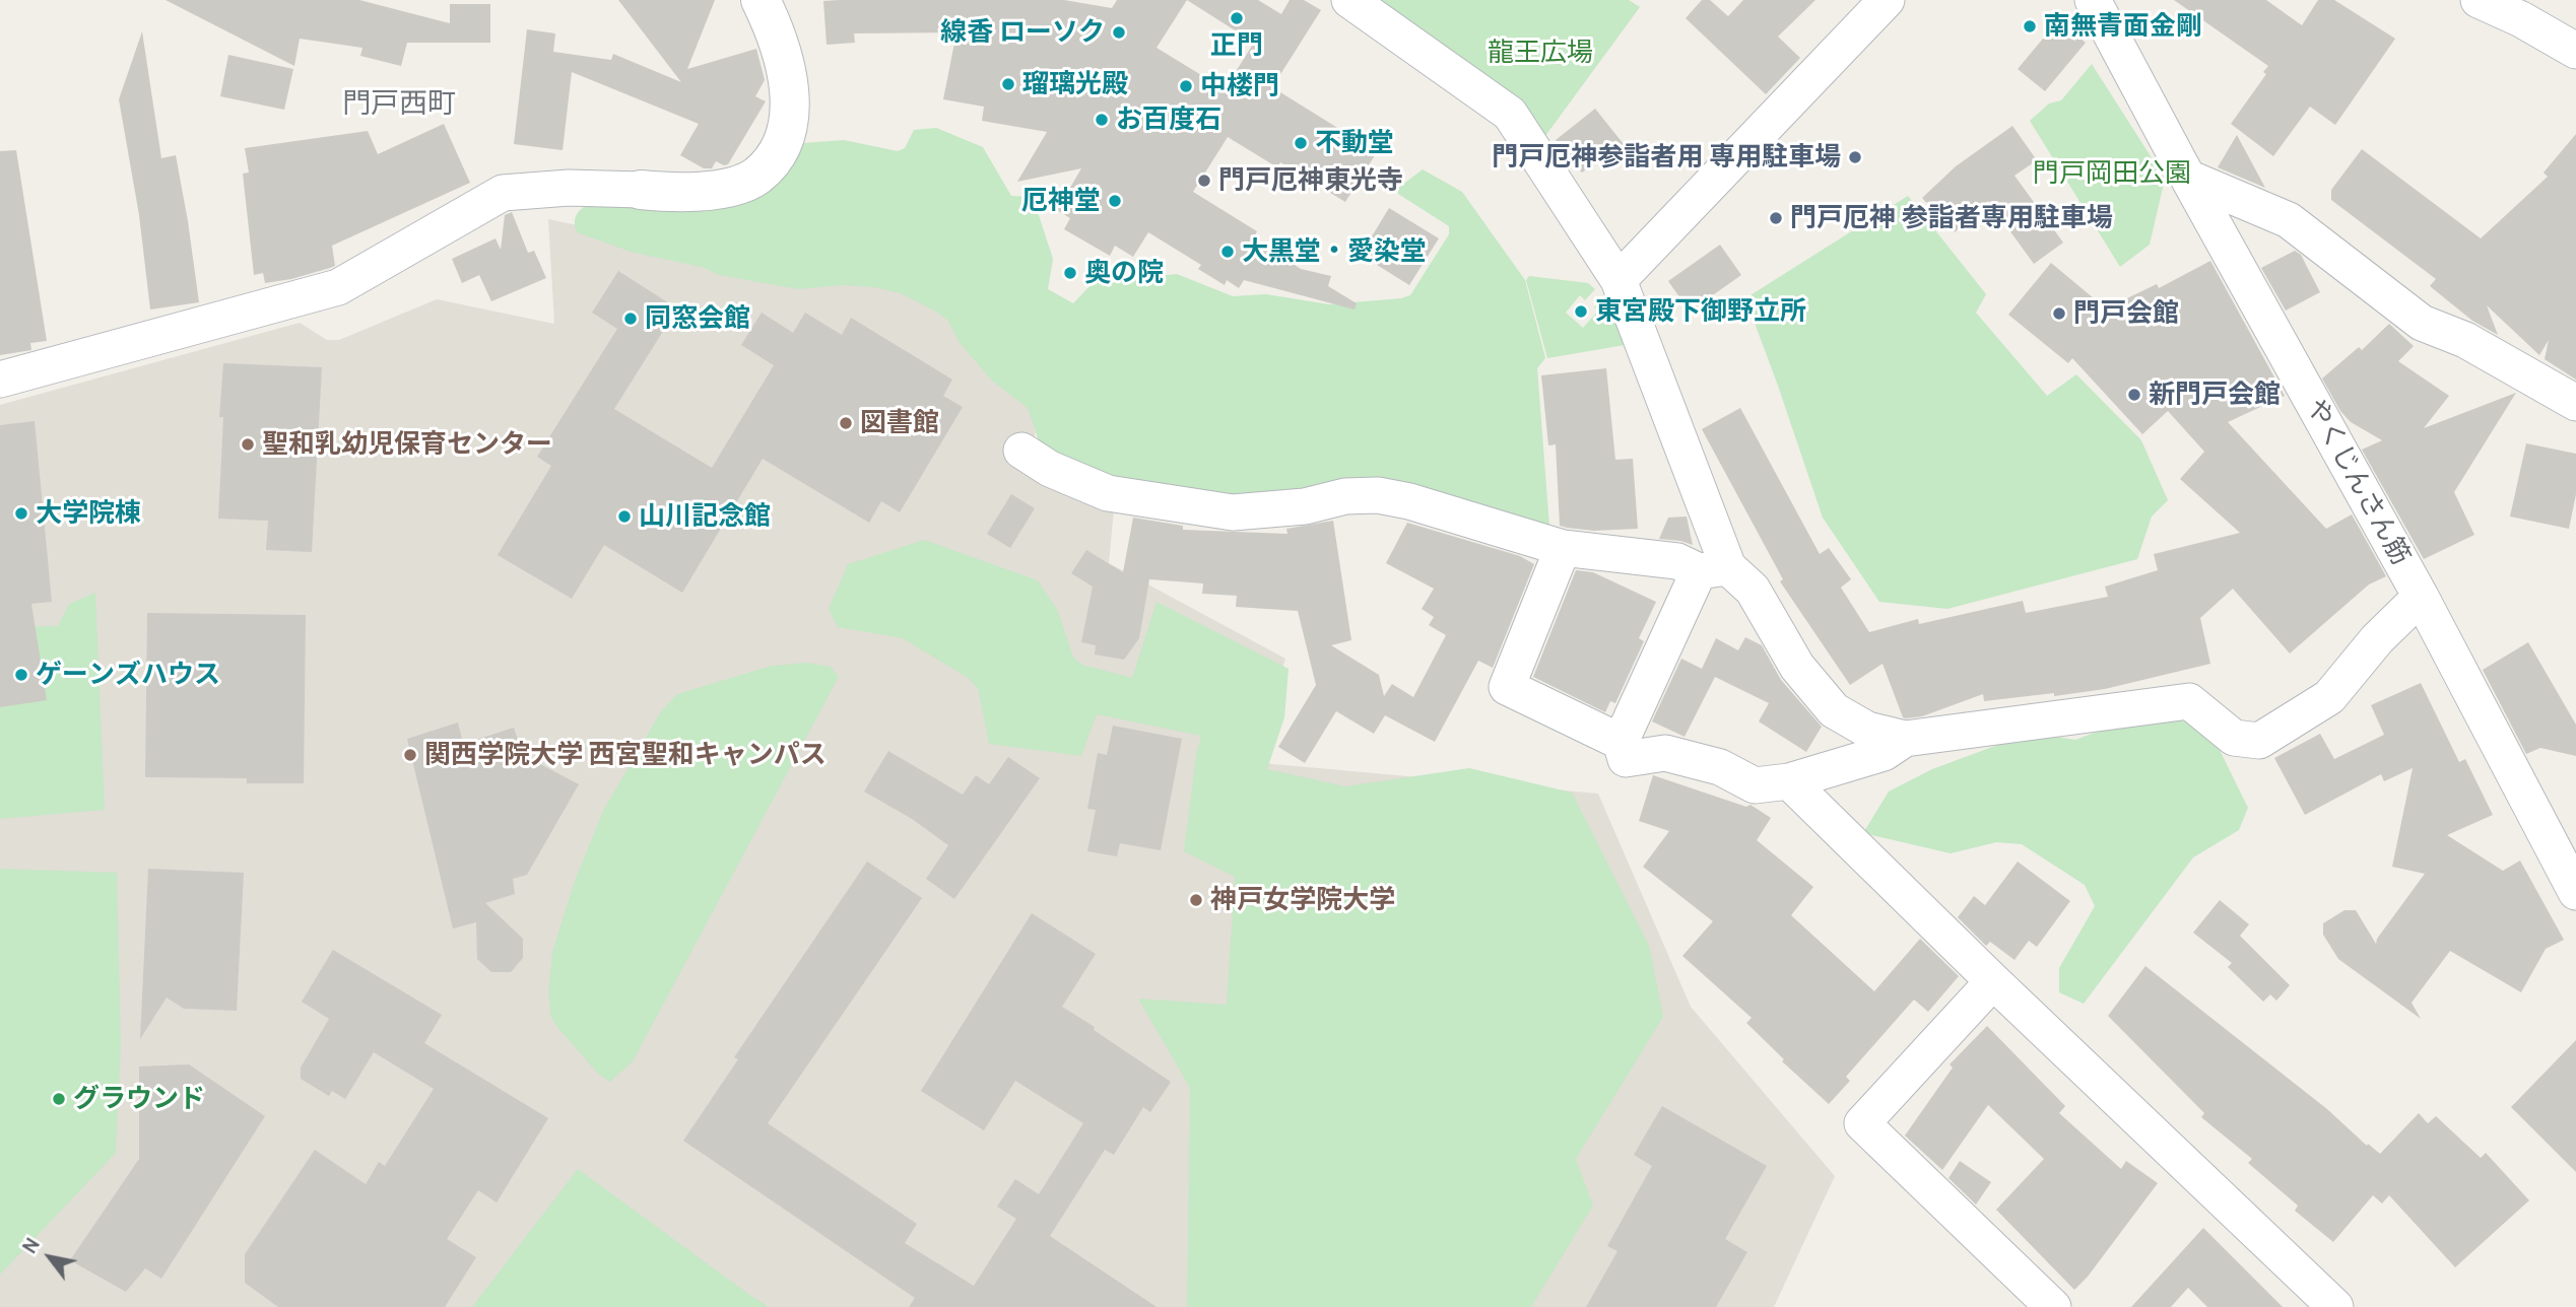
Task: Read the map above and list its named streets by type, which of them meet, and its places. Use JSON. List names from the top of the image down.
{
  "streets": {
    "street": ["やくじんさん筋"]
  },
  "districts": ["門戸西町"],
  "parks": ["龍王広場", "門戸岡田公園"],
  "places": [
    "正門",
    "南無青面金剛",
    "線香 ローソク",
    "瑠璃光殿",
    "中楼門",
    "お百度石",
    "不動堂",
    "門戸厄神参詣者用 専用駐車場",
    "門戸厄神東光寺",
    "厄神堂",
    "門戸厄神 参詣者専用駐車場",
    "大黒堂・愛染堂",
    "奥の院",
    "東宮殿下御野立所",
    "門戸会館",
    "同窓会館",
    "新門戸会館",
    "図書館",
    "聖和乳幼児保育センター",
    "大学院棟",
    "山川記念館",
    "ゲーンズハウス",
    "関西学院大学 西宮聖和キャンパス",
    "神戸女学院大学",
    "グラウンド"
  ],
  "north": "top left"
}
